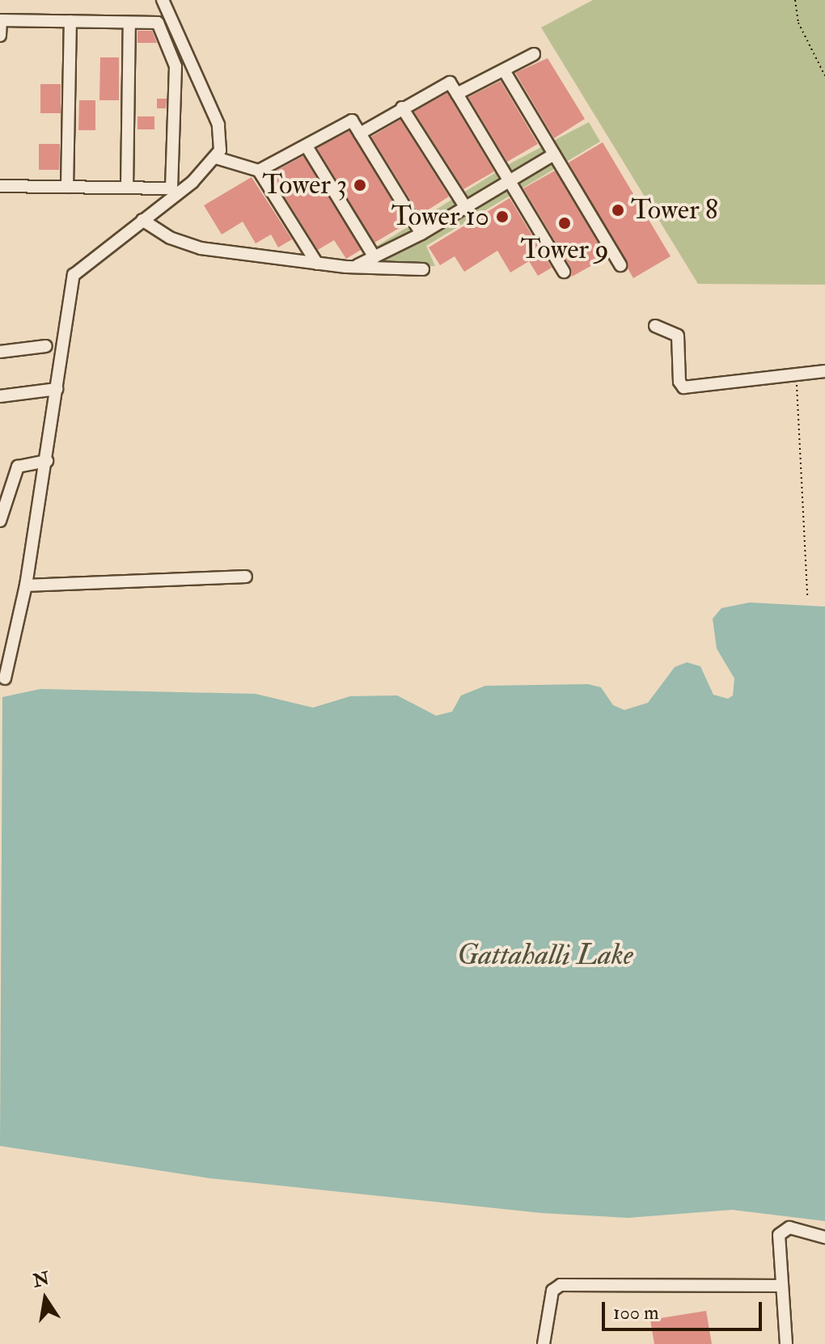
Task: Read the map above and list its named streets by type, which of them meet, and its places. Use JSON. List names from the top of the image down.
{
  "water": ["Gattahalli Lake"],
  "places": [
    "Tower 3",
    "Tower 8",
    "Tower 10",
    "Tower 9"
  ],
  "scale_bar": "100 m",
  "north": "top"
}
